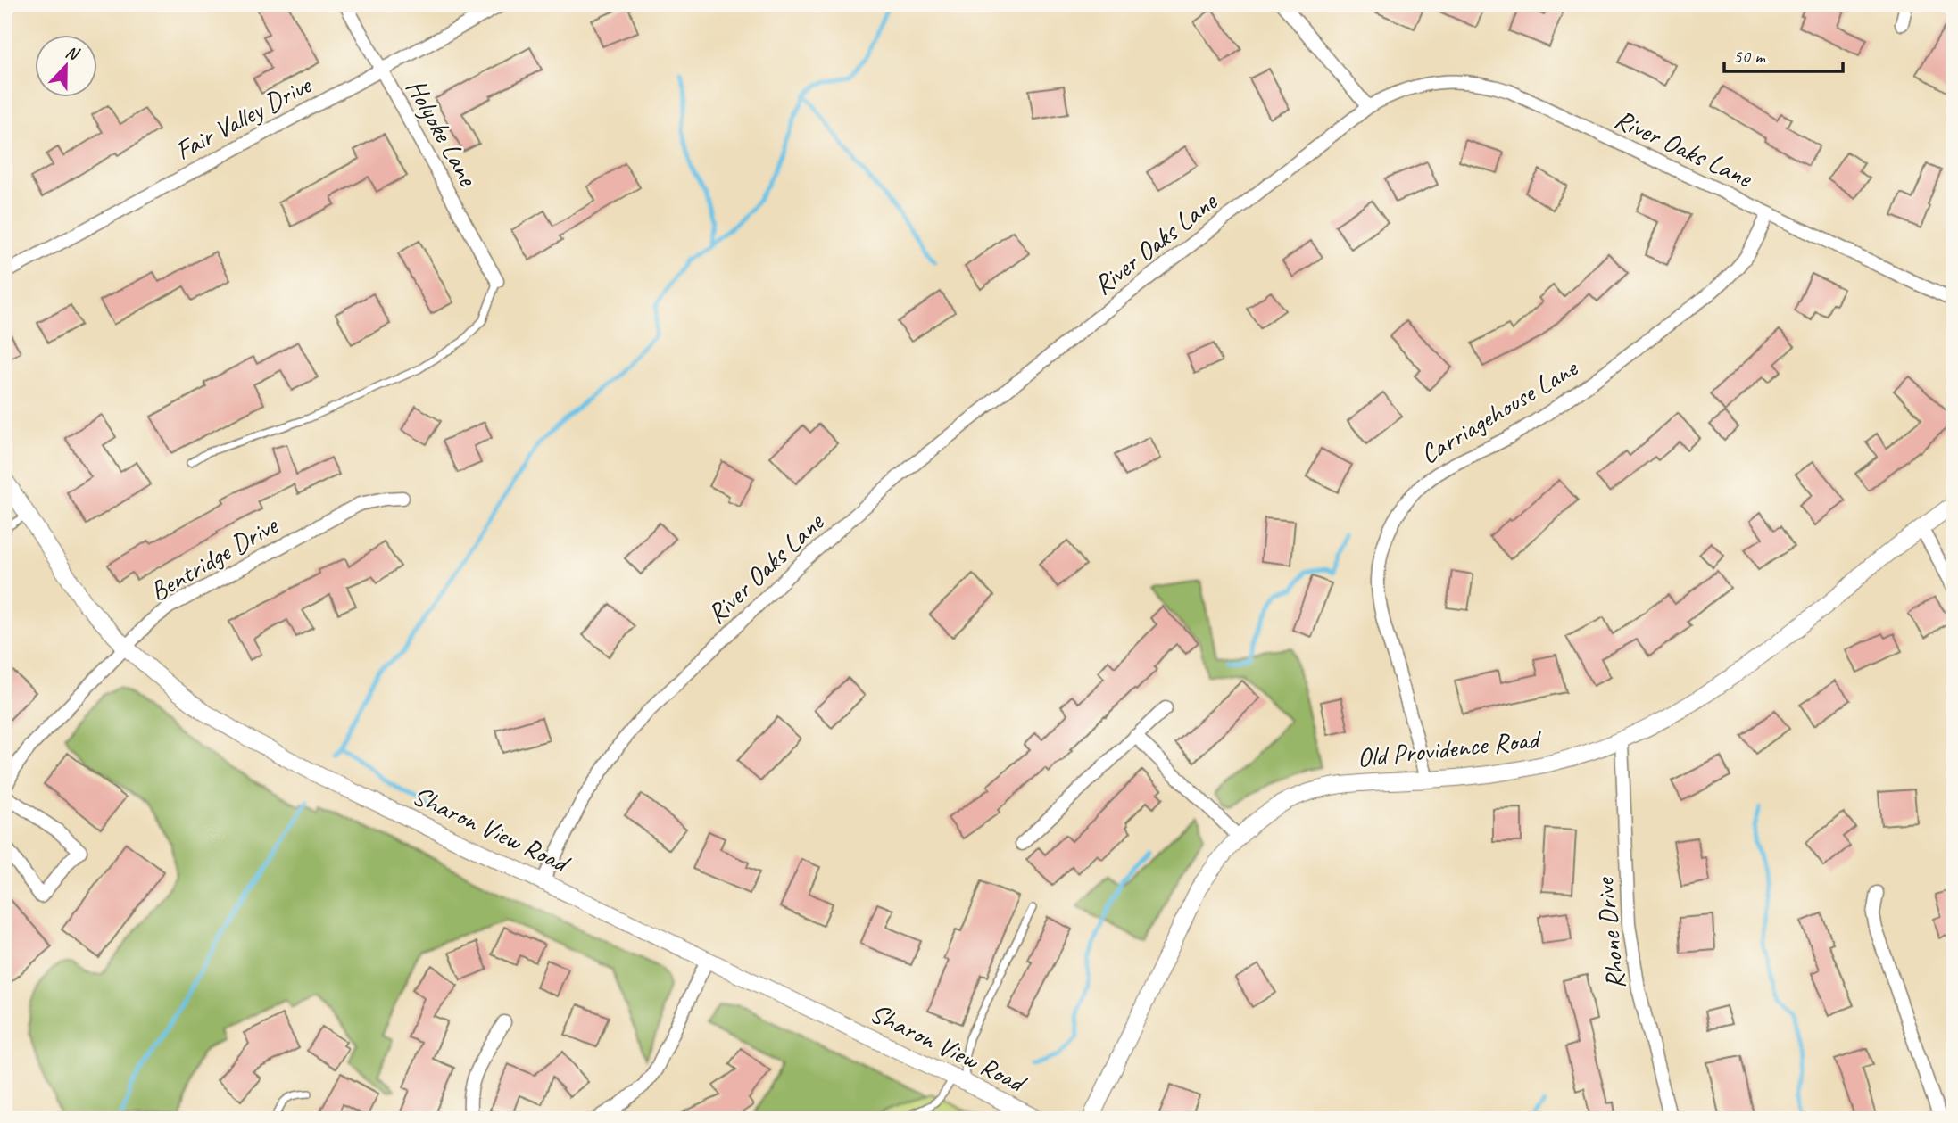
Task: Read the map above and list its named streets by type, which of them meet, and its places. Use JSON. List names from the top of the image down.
{
  "streets": {
    "street": [
      "Fair Valley Drive",
      "Holyoke Lane",
      "River Oaks Lane",
      "Carriagehouse Lane",
      "Bentridge Drive",
      "Old Providence Road",
      "Sharon View Road",
      "Rhone Drive"
    ]
  },
  "crossings": [
    ["Fair Valley Drive", "Holyoke Lane"],
    ["River Oaks Lane", "Carriagehouse Lane"],
    ["River Oaks Lane", "Sharon View Road"],
    ["Carriagehouse Lane", "Old Providence Road"],
    ["Bentridge Drive", "Sharon View Road"],
    ["Old Providence Road", "Rhone Drive"]
  ],
  "scale_bar": "50 m",
  "north": "top"
}
